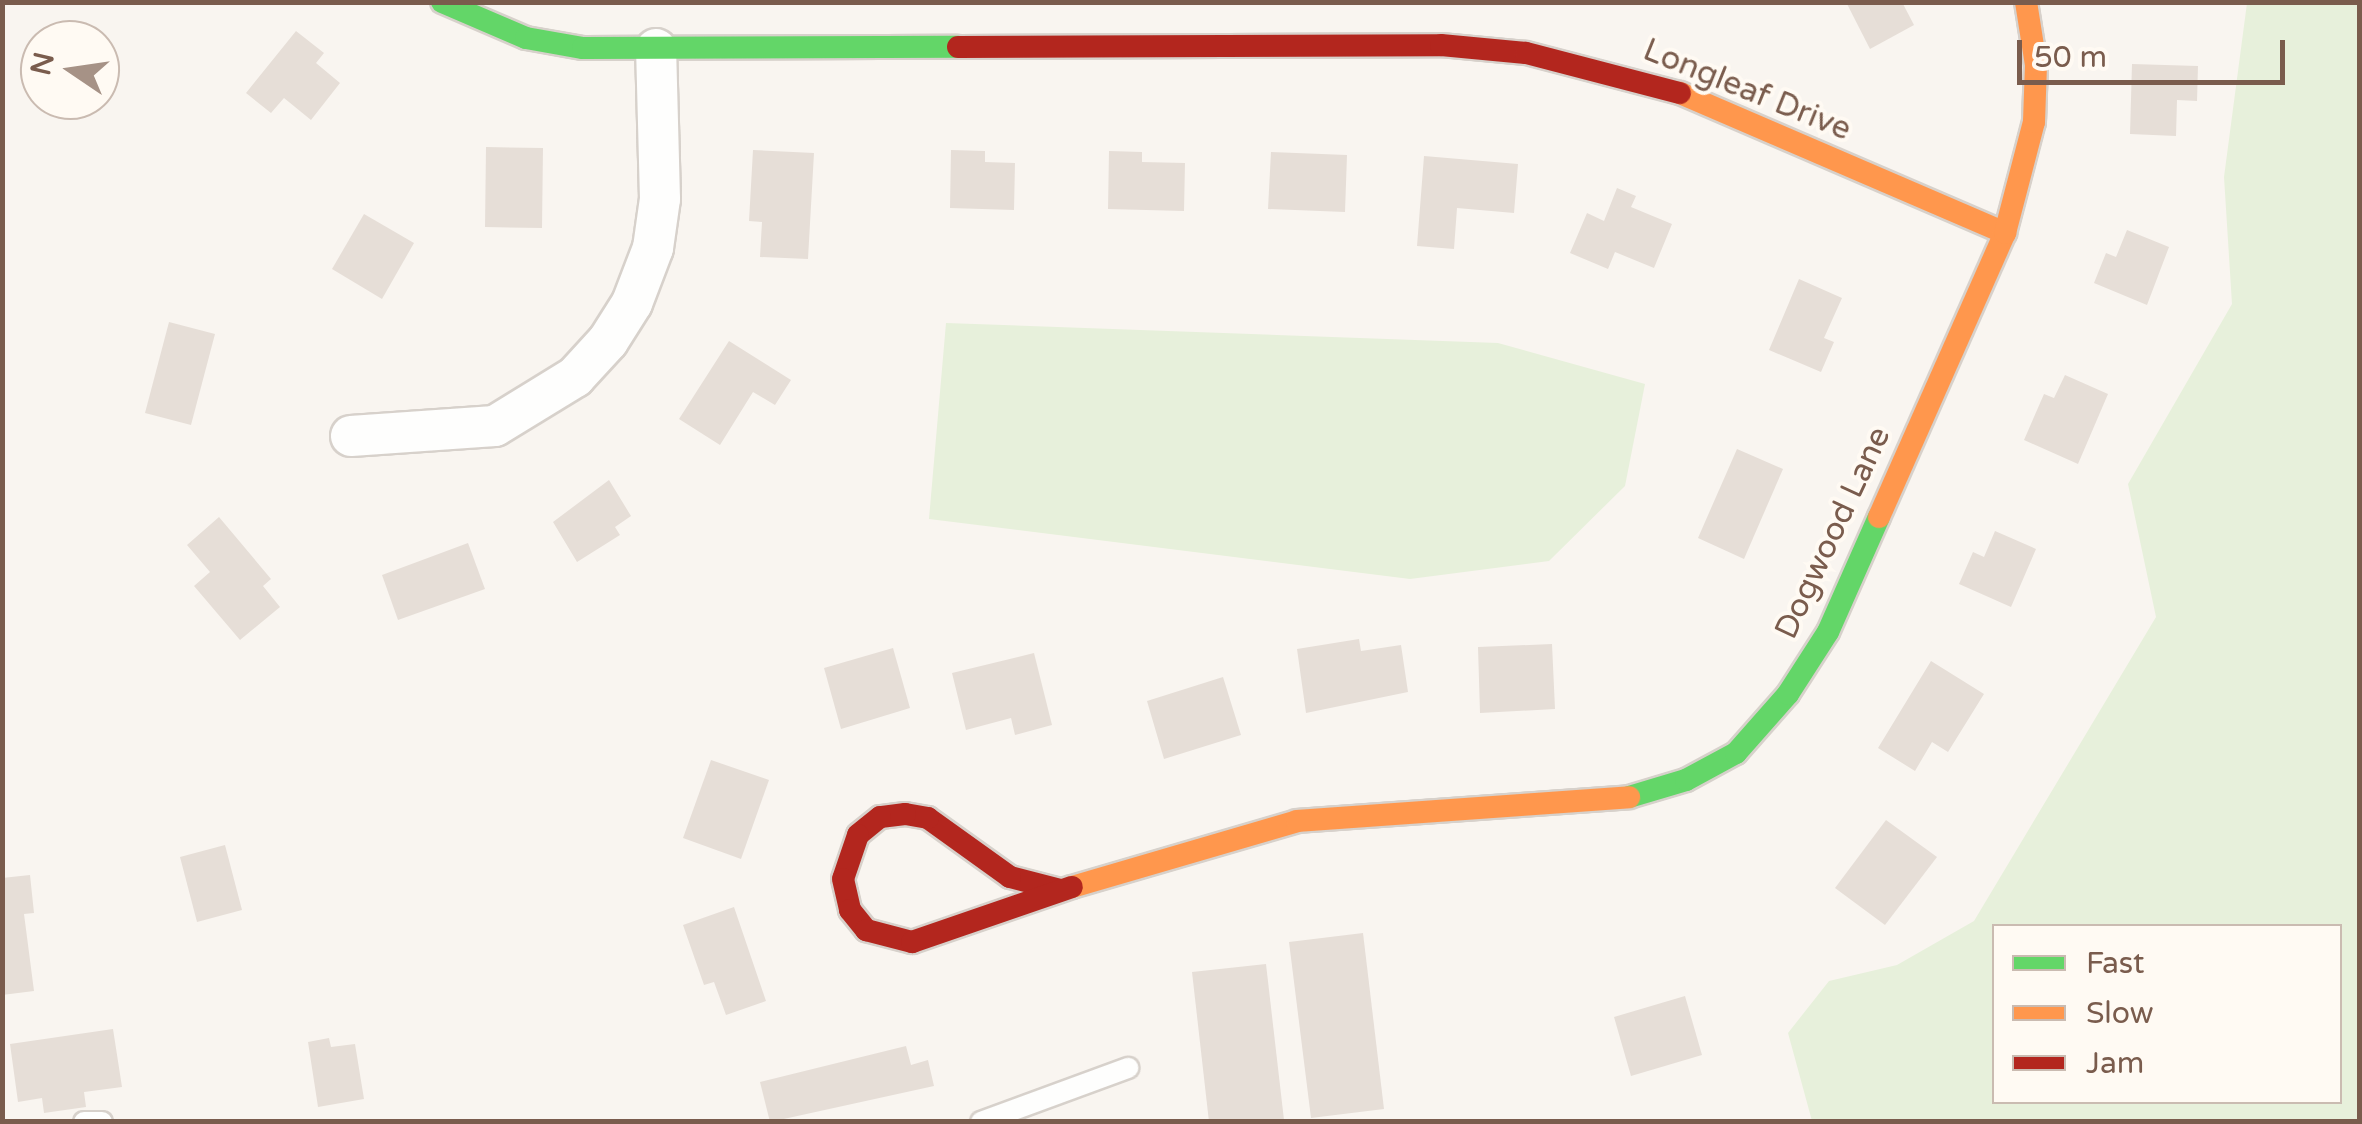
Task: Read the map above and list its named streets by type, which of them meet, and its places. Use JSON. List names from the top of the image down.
{
  "streets": {
    "street": ["Longleaf Drive", "Dogwood Lane"]
  },
  "crossings": [
    ["Longleaf Drive", "Dogwood Lane"]
  ],
  "legend": ["Fast", "Slow", "Jam"],
  "scale_bar": "50 m",
  "north": "left"
}
